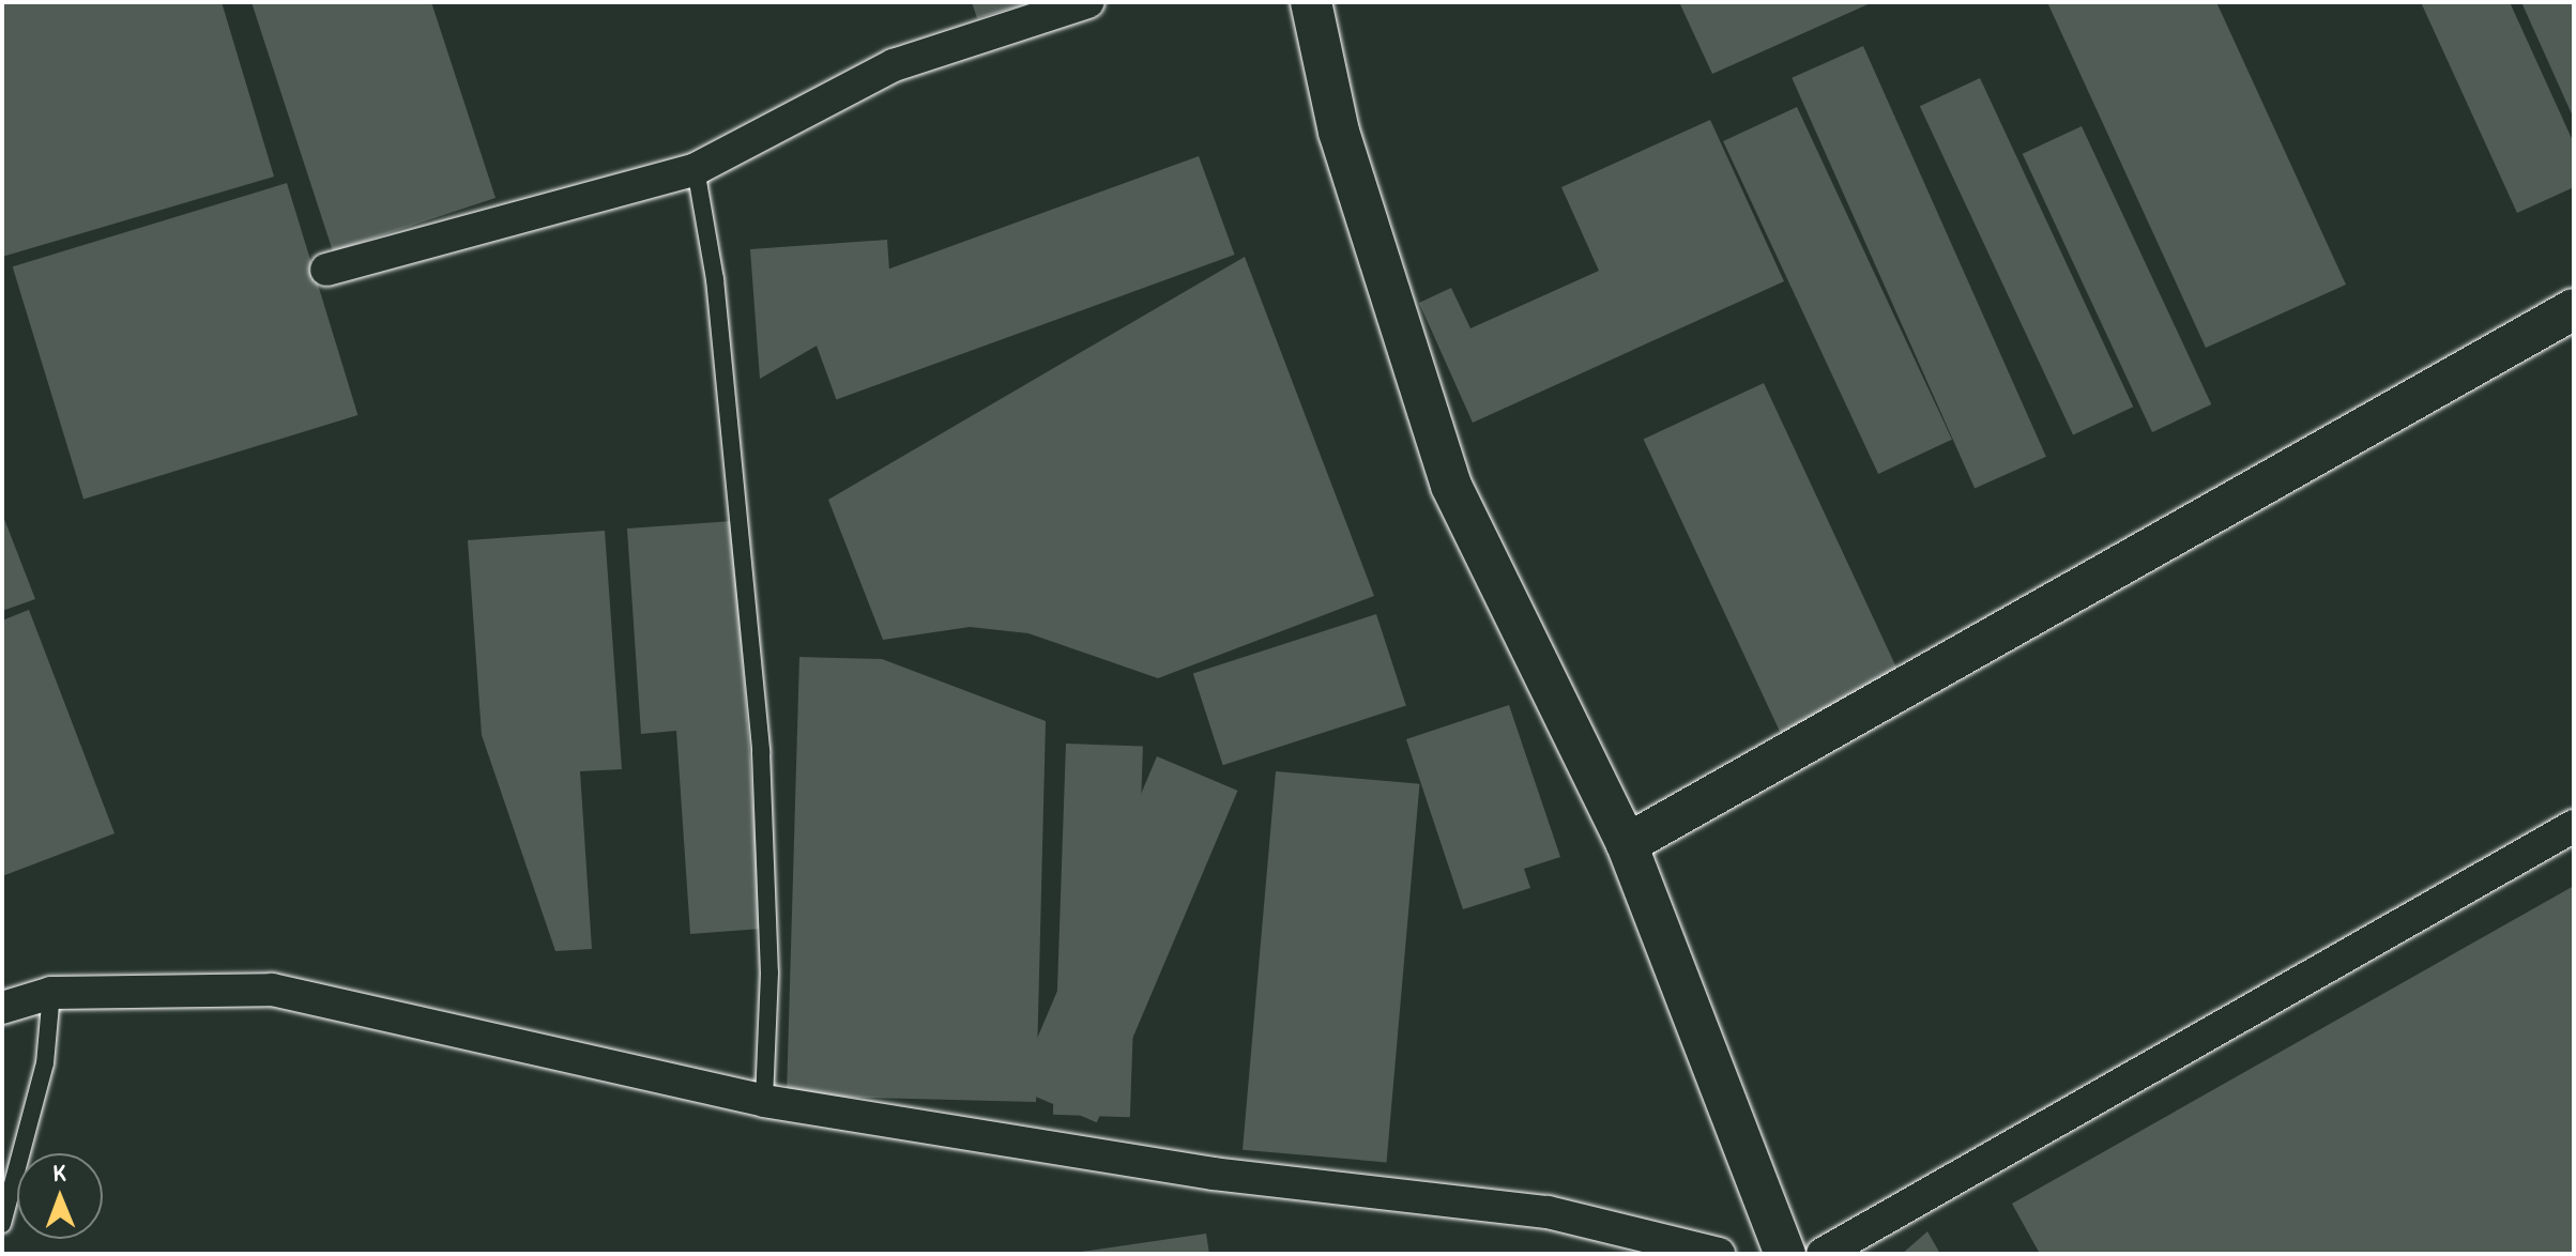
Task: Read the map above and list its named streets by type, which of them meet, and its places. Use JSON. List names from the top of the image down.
{
  "north": "top"
}
